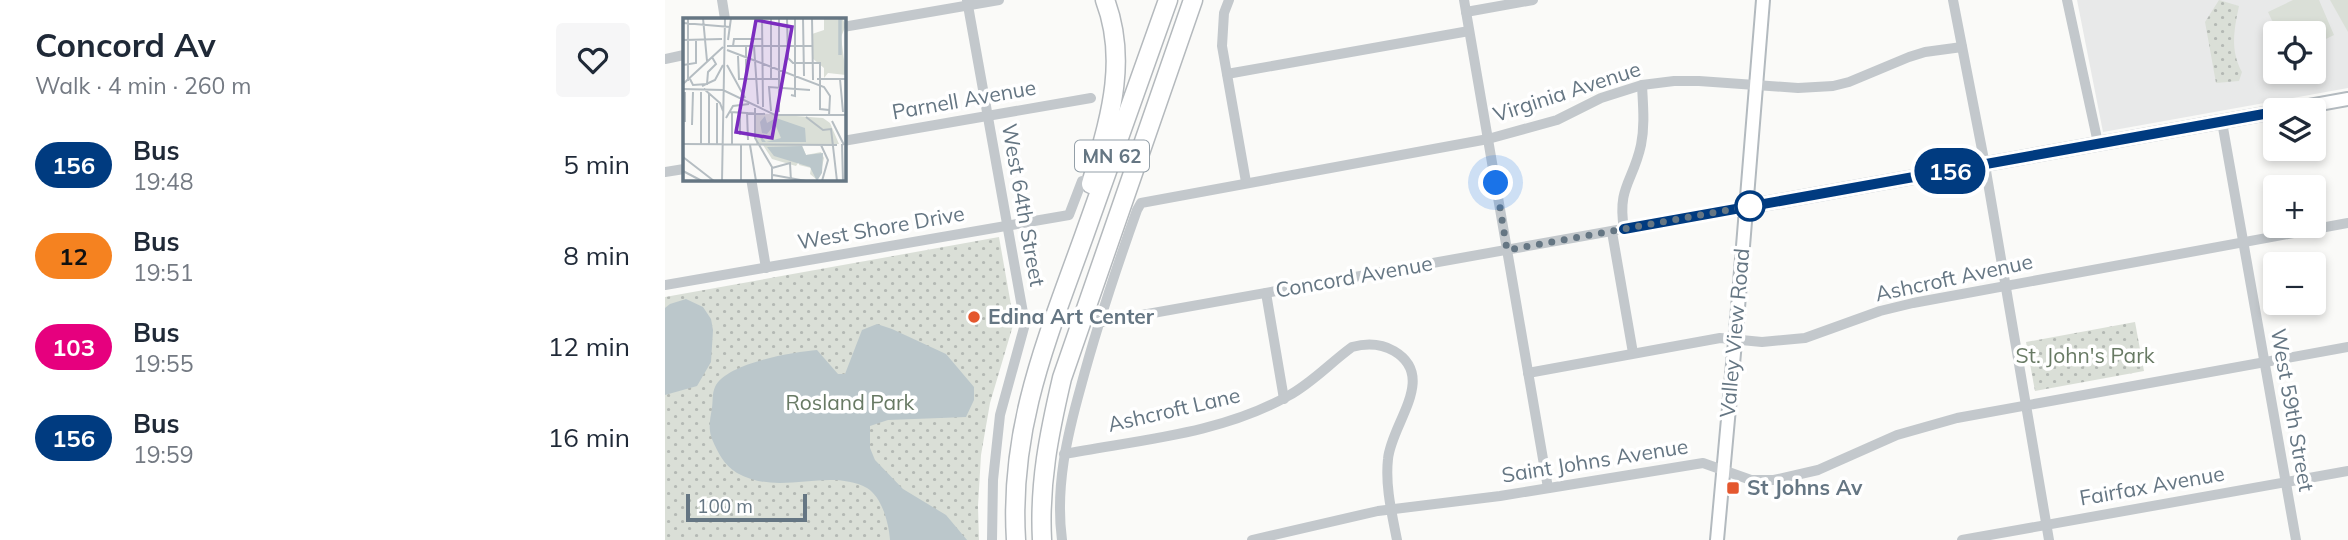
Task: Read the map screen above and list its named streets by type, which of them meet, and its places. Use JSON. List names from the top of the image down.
{
  "streets": {
    "highway": ["MN 62"],
    "street": [
      "Virginia Avenue",
      "Parnell Avenue",
      "West 64th Street",
      "West Shore Drive",
      "Concord Avenue",
      "Ashcroft Avenue",
      "Valley View Road",
      "Ashcroft Lane",
      "West 59th Street",
      "Saint Johns Avenue",
      "Fairfax Avenue"
    ]
  },
  "crossings": [
    ["Virginia Avenue", "Concord Avenue"],
    ["Virginia Avenue", "Valley View Road"],
    ["Parnell Avenue", "West 64th Street"],
    ["West 64th Street", "West Shore Drive"],
    ["Ashcroft Avenue", "Valley View Road"],
    ["Ashcroft Avenue", "West 59th Street"],
    ["Valley View Road", "Saint Johns Avenue"],
    ["Ashcroft Lane", "Saint Johns Avenue"],
    ["West 59th Street", "Saint Johns Avenue"],
    ["West 59th Street", "Fairfax Avenue"]
  ],
  "parks": ["St. John's Park", "Rosland Park"],
  "places": {
    "other": ["Edina Art Center"],
    "transit": ["St Johns Av"]
  },
  "lines": ["bus line 156"],
  "scale_bar": "100 m",
  "page": {
    "heading": ["Concord Av", "Walk · 4 min · 260 m"],
    "on_map": "156",
    "map_buttons": ["+", "−"],
    "list": [
      {
        "mark": "156",
        "name": "Bus",
        "note": "19:48",
        "value": "5 min"
      },
      {
        "mark": "12",
        "name": "Bus",
        "note": "19:51",
        "value": "8 min"
      },
      {
        "mark": "103",
        "name": "Bus",
        "note": "19:55",
        "value": "12 min"
      },
      {
        "mark": "156",
        "name": "Bus",
        "note": "19:59",
        "value": "16 min"
      }
    ],
    "scale": "100 m"
  }
}
